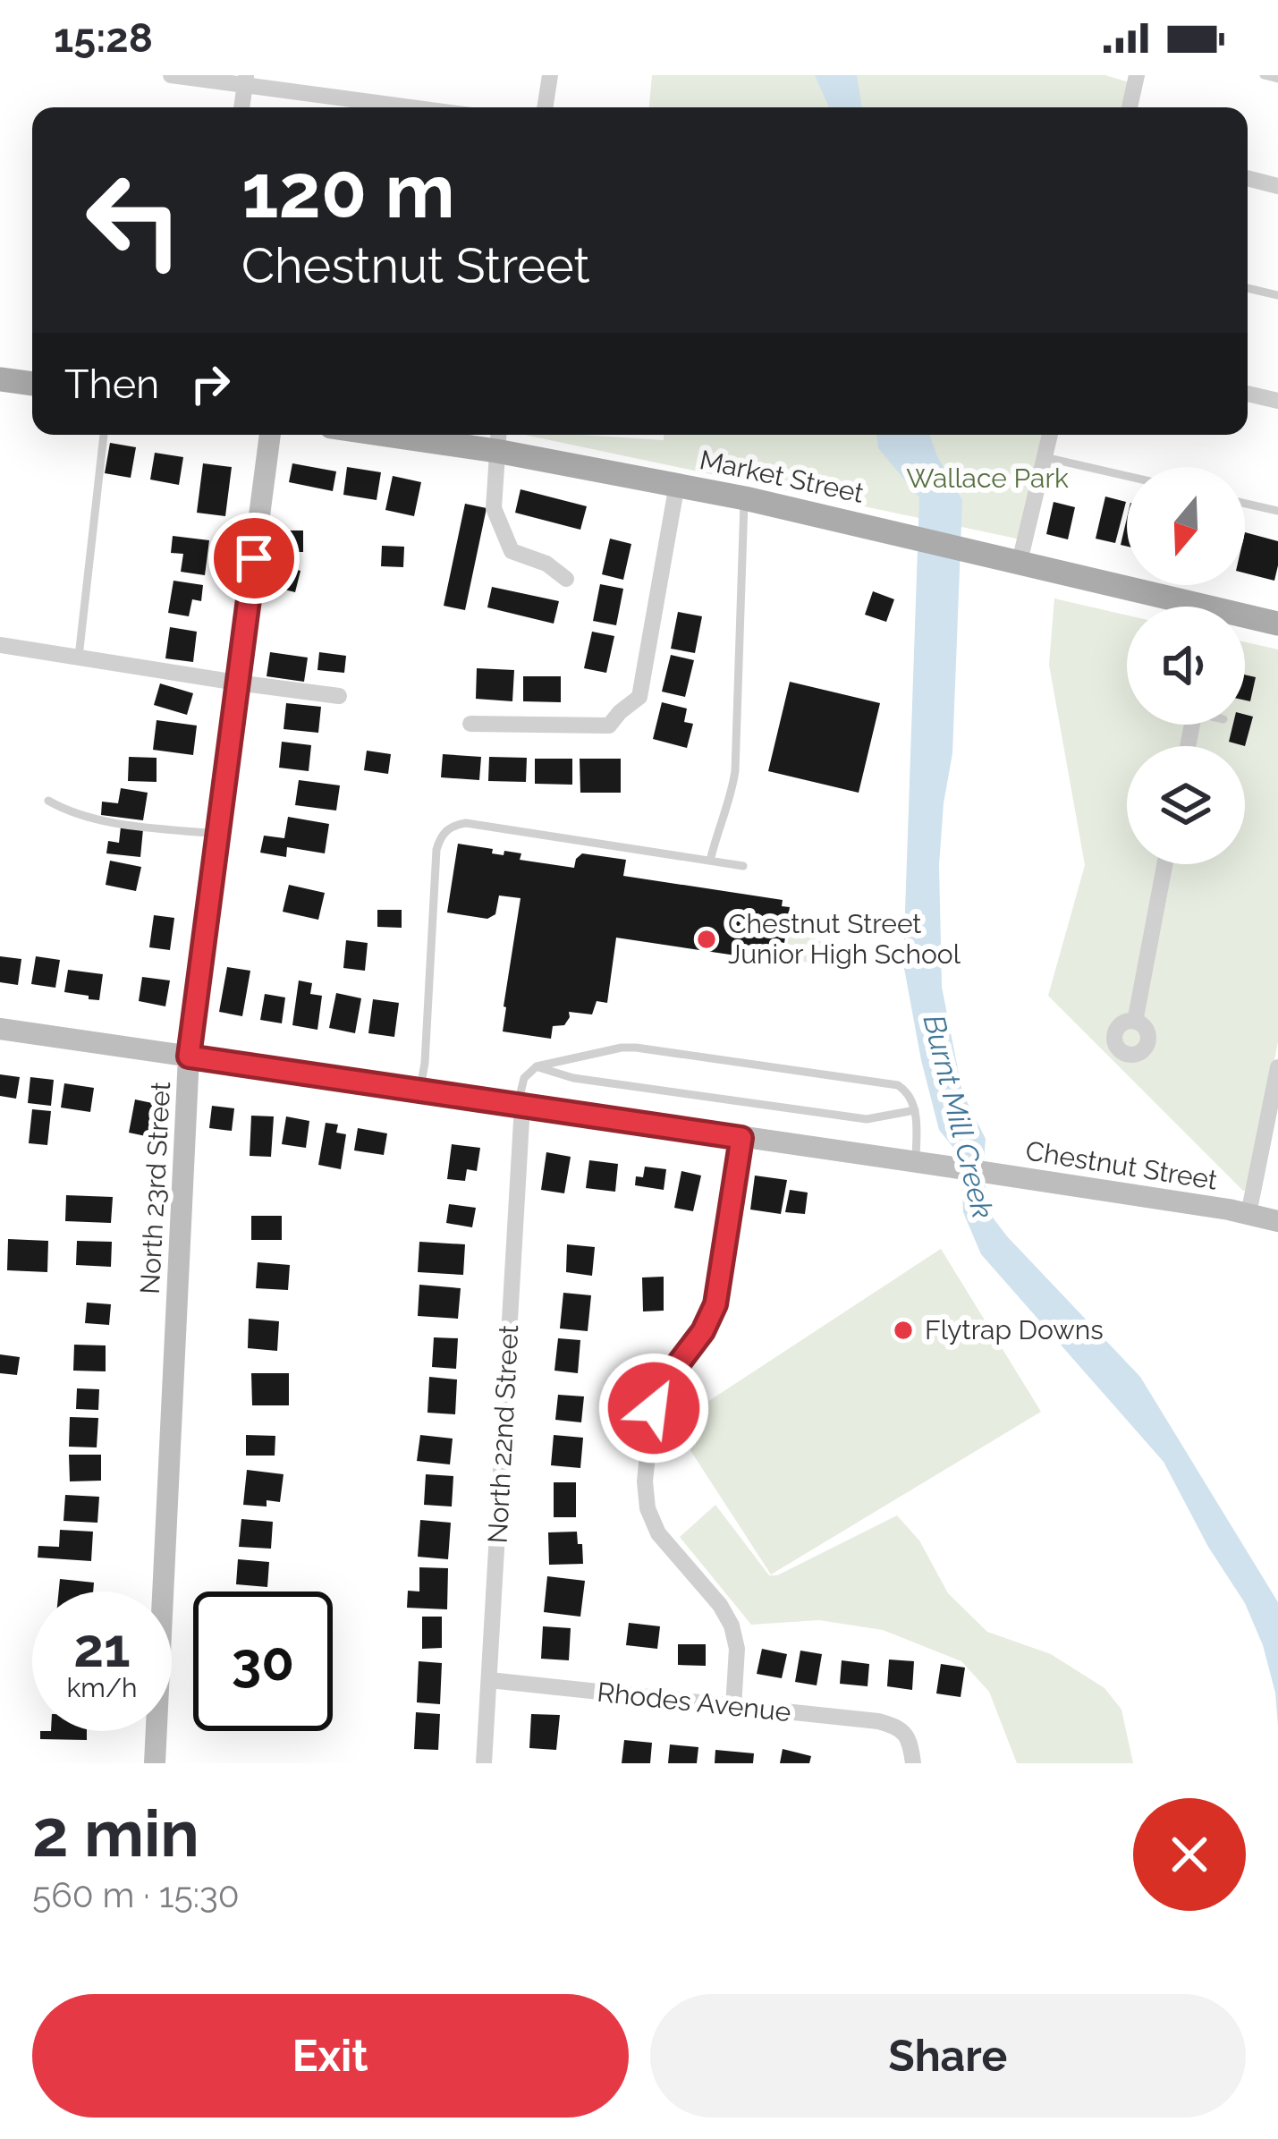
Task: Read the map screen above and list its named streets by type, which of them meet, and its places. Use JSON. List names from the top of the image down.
{
  "streets": {
    "main road": ["Market Street", "Chestnut Street", "North 23rd Street"],
    "street": ["North 22nd Street", "Rhodes Avenue"]
  },
  "crossings": [
    ["Chestnut Street", "North 23rd Street"],
    ["Chestnut Street", "North 22nd Street"],
    ["North 22nd Street", "Rhodes Avenue"]
  ],
  "water": ["Burnt Mill Creek"],
  "parks": ["Wallace Park"],
  "places": ["Chestnut Street Junior High School", "Flytrap Downs"],
  "north": "bottom",
  "page": {
    "status": "15:28",
    "turn": ["120 m", "Chestnut Street"],
    "then": "Then",
    "speed": "21 km/h",
    "limit": "30",
    "heading": ["2 min", "560 m · 15:30"],
    "buttons": ["Exit", "Share"]
  }
}
